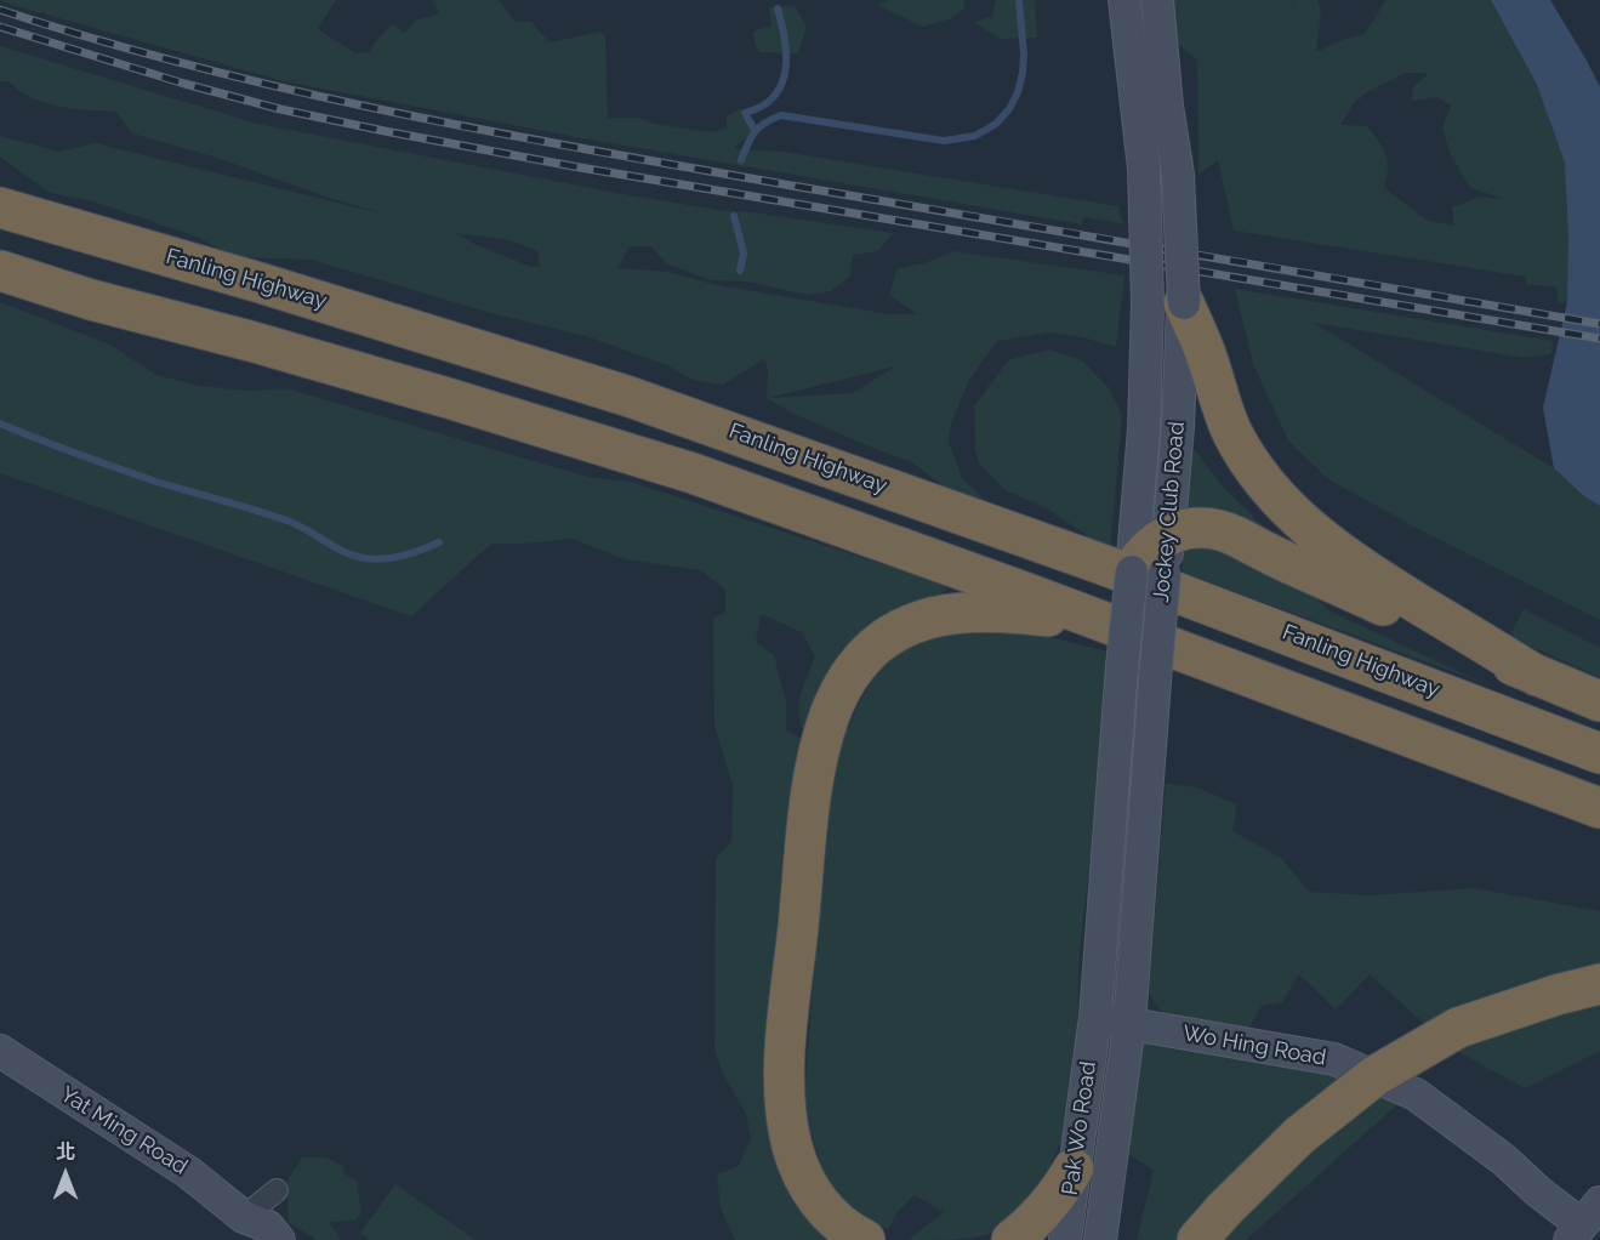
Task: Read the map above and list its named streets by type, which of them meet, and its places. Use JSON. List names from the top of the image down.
{
  "streets": {
    "highway": ["Fanling Highway"],
    "main road": [
      "Jockey Club Road",
      "Wo Hing Road",
      "Pak Wo Road",
      "Yat Ming Road"
    ]
  },
  "crossings": [
    ["Jockey Club Road", "Wo Hing Road"],
    ["Jockey Club Road", "Pak Wo Road"],
    ["Wo Hing Road", "Pak Wo Road"]
  ],
  "north": "top"
}
